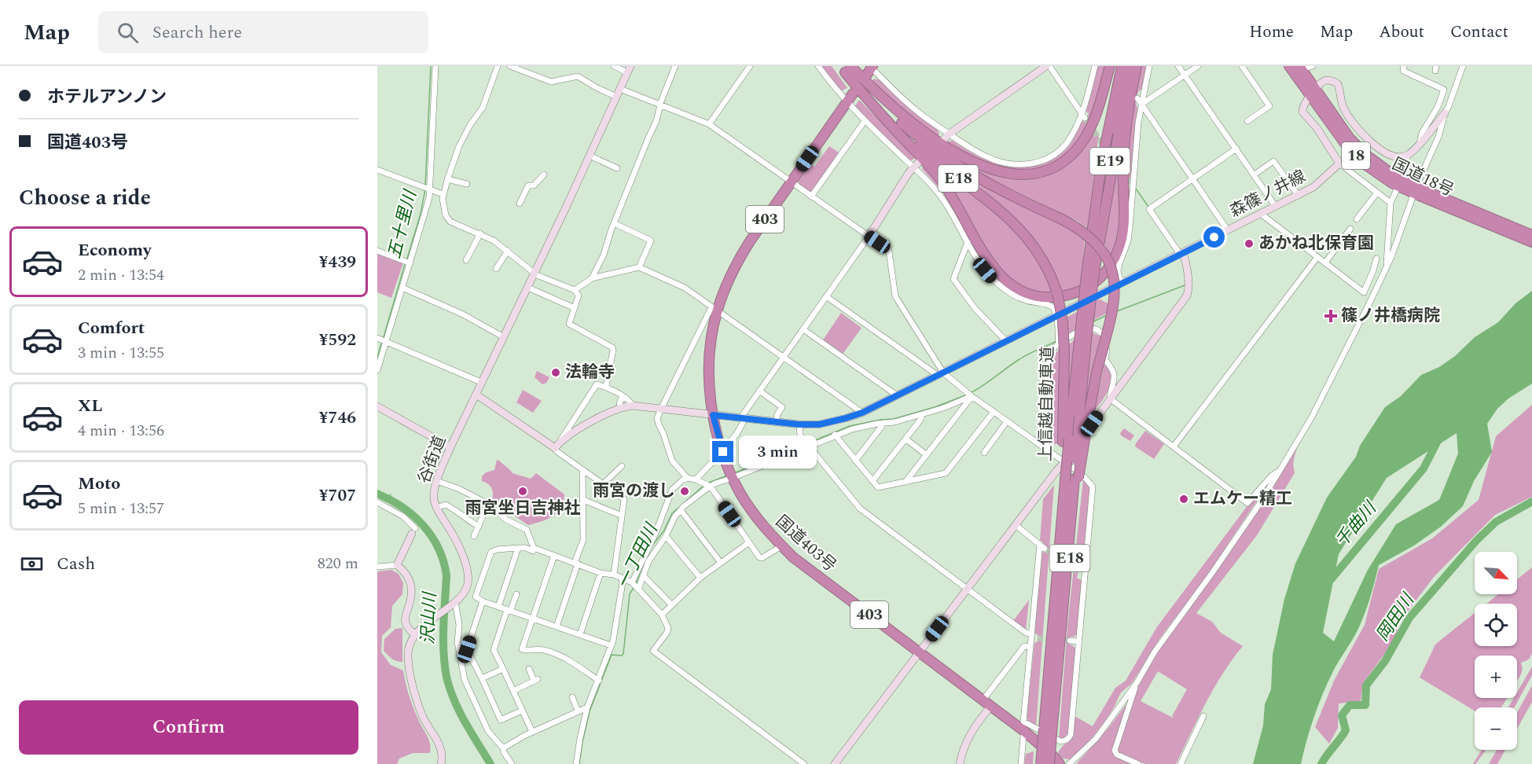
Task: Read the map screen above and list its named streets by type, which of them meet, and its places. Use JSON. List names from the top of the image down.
{
  "streets": {
    "highway": [
      "18",
      "E19",
      "国道18号",
      "E18",
      "403",
      "上信越自動車道",
      "国道403号"
    ],
    "street": ["森篠ノ井線", "谷街道"]
  },
  "crossings": [
    ["E19", "上信越自動車道"],
    ["森篠ノ井線", "国道403号"]
  ],
  "water": [
    "五十里川",
    "千曲川",
    "一丁田川",
    "岡田川",
    "沢山川"
  ],
  "places": {
    "other": [
      "あかね北保育園",
      "法輪寺",
      "雨宮坐日吉神社",
      "雨宮の渡し",
      "エムケー精工"
    ],
    "health": ["篠ノ井橋病院"]
  },
  "north": "bottom right",
  "page": {
    "header": "Map",
    "search": "Search here",
    "nav": [
      "Home",
      "Map",
      "About",
      "Contact"
    ],
    "banner": ["ホテルアンノン", "国道403号"],
    "heading": "Choose a ride",
    "list": [
      {
        "name": "Economy",
        "note": "2 min · 13:54",
        "value": "¥439"
      },
      {
        "name": "Comfort",
        "note": "3 min · 13:55",
        "value": "¥592"
      },
      {
        "name": "XL",
        "note": "4 min · 13:56",
        "value": "¥746"
      },
      {
        "name": "Moto",
        "note": "5 min · 13:57",
        "value": "¥707"
      }
    ],
    "bubble": "3 min",
    "pay": ["Cash", "820 m"],
    "map_buttons": ["+", "−"],
    "buttons": "Confirm"
  }
}
